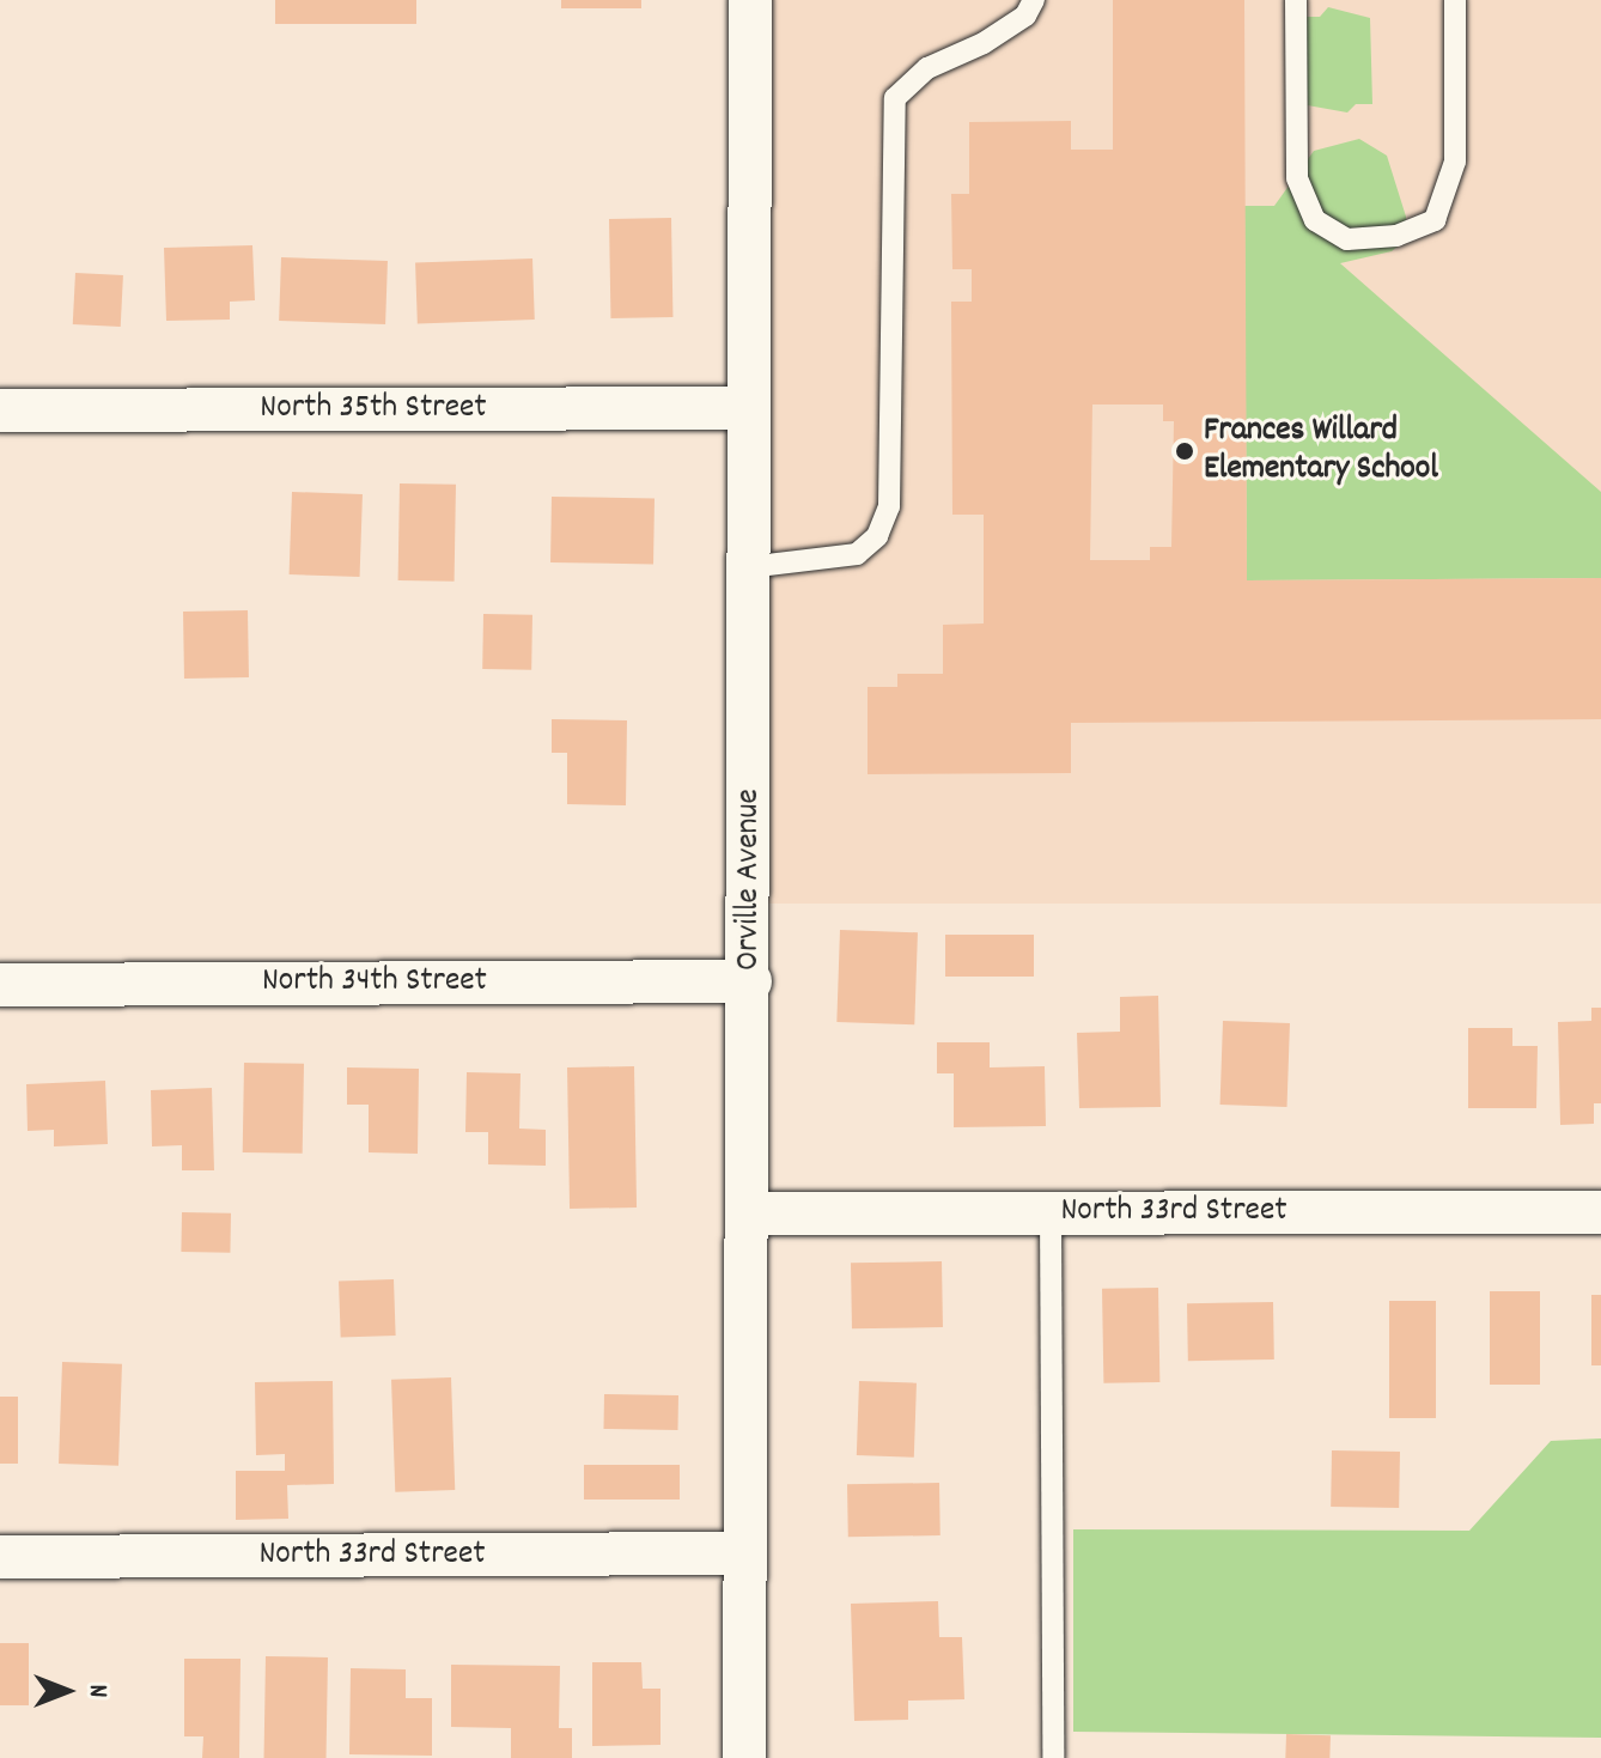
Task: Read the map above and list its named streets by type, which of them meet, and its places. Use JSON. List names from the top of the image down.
{
  "streets": {
    "street": [
      "North 35th Street",
      "Orville Avenue",
      "North 34th Street",
      "North 33rd Street"
    ]
  },
  "crossings": [
    ["North 35th Street", "Orville Avenue"],
    ["Orville Avenue", "North 34th Street"],
    ["Orville Avenue", "North 33rd Street"]
  ],
  "places": ["Frances Willard Elementary School"],
  "north": "right"
}
